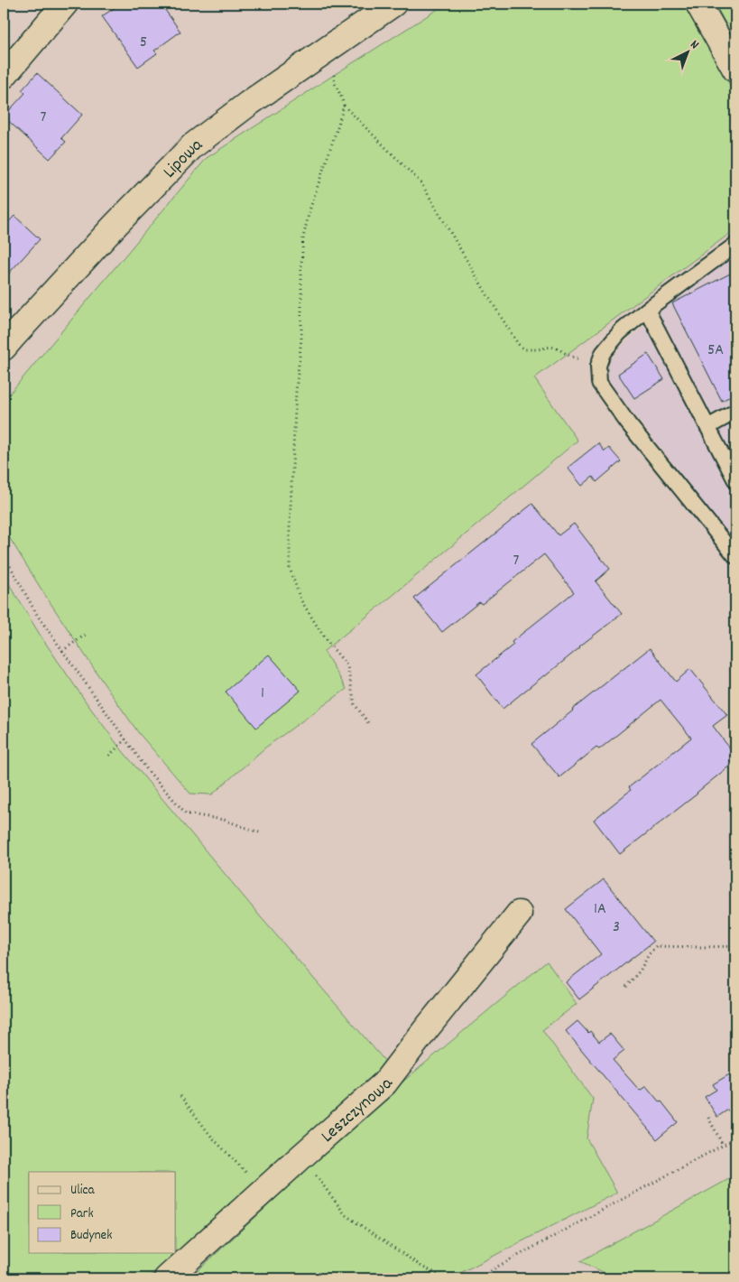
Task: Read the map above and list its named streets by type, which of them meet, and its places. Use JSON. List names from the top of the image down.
{
  "streets": {
    "street": ["Lipowa", "Leszczynowa"]
  },
  "house_numbers": [
    "5",
    "7",
    "5A",
    "7",
    "1",
    "1A",
    "3"
  ],
  "legend": ["Ulica", "Park", "Budynek"],
  "north": "top right"
}
